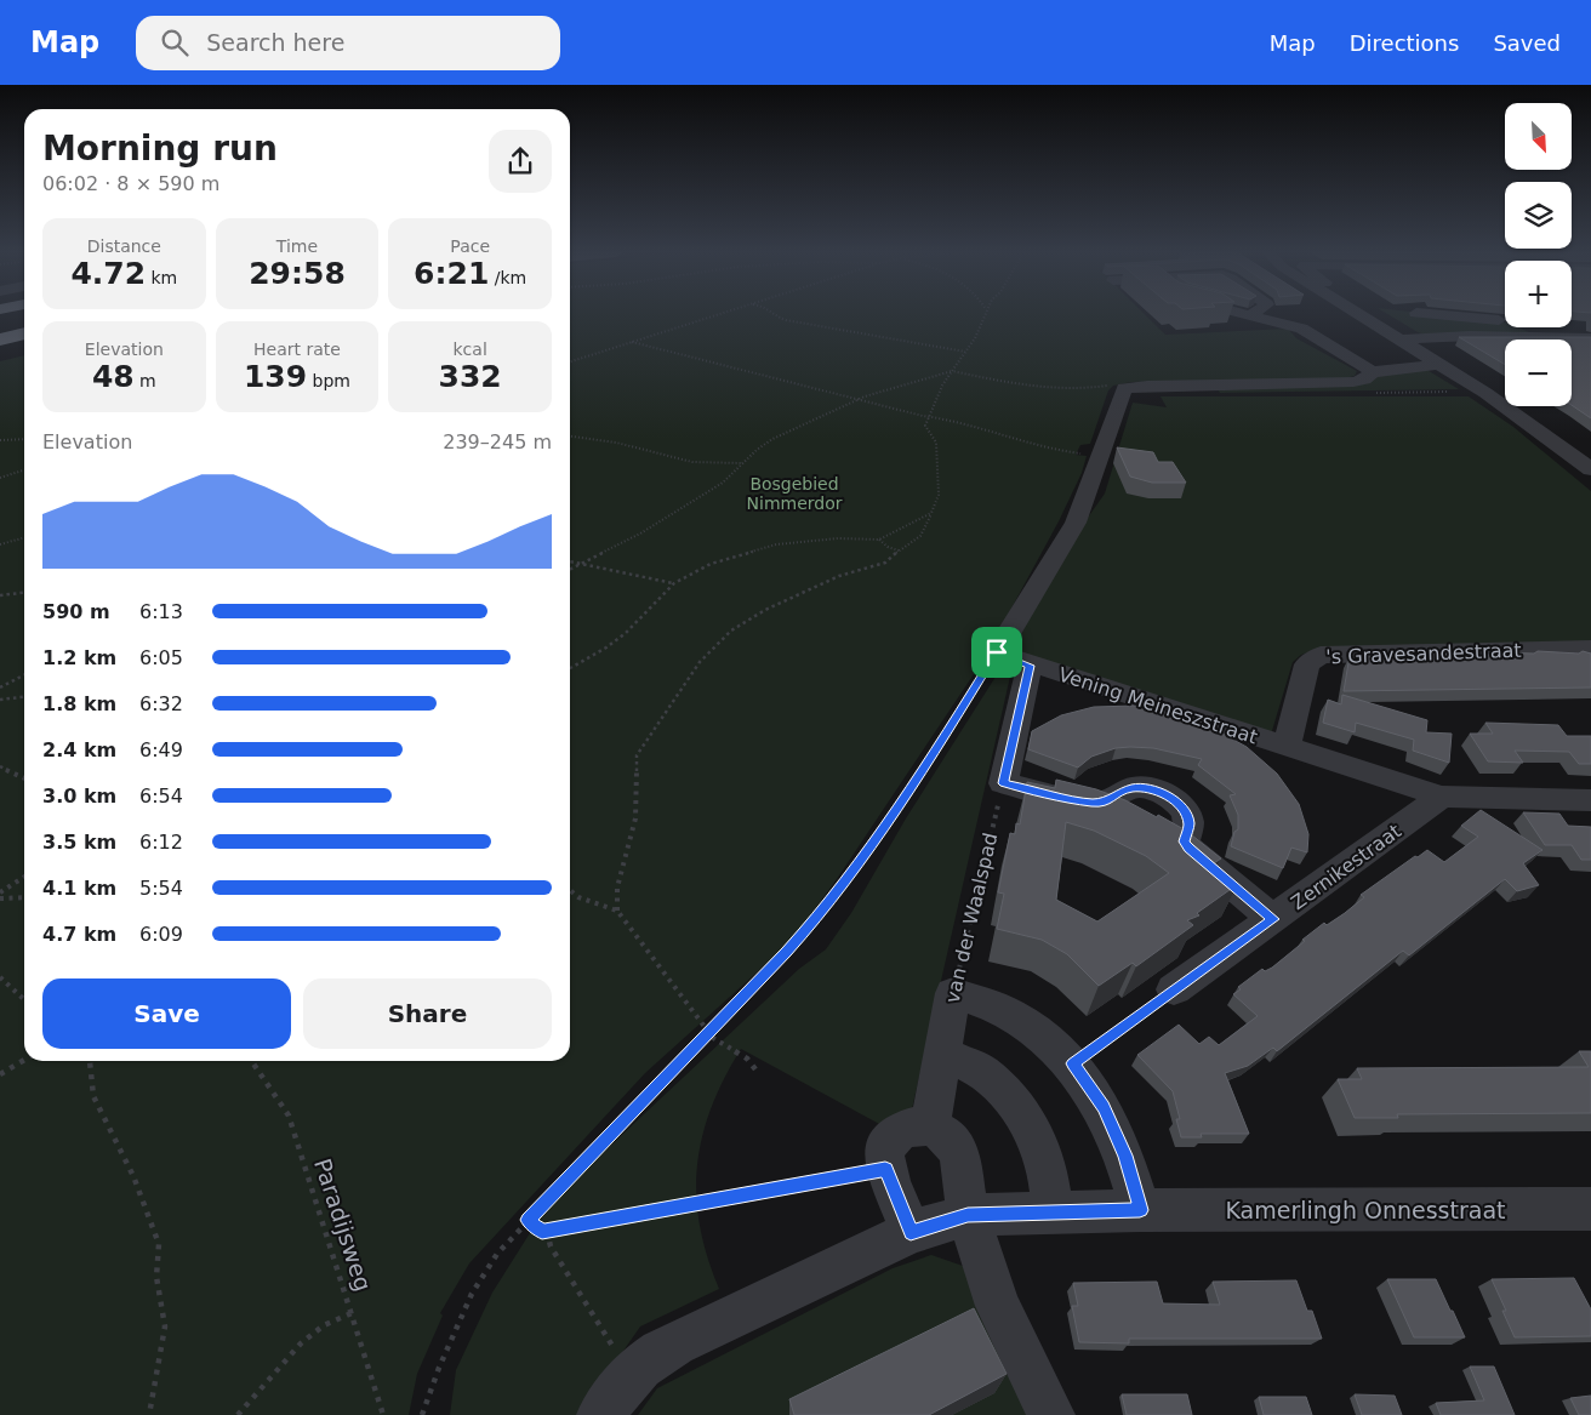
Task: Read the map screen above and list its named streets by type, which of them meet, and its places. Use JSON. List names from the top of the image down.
{
  "streets": {
    "street": [
      "'s Gravesandestraat",
      "Vening Meineszstraat",
      "Zernikestraat",
      "van der Waalspad",
      "Kamerlingh Onnesstraat"
    ],
    "path": ["Paradijsweg"]
  },
  "crossings": [
    ["'s Gravesandestraat", "Vening Meineszstraat"],
    ["Vening Meineszstraat", "Zernikestraat"],
    ["van der Waalspad", "Kamerlingh Onnesstraat"]
  ],
  "parks": ["Bosgebied Nimmerdor"],
  "north": "bottom right",
  "page": {
    "header": "Map",
    "search": "Search here",
    "nav": ["Map", "Directions", "Saved"],
    "map_buttons": ["+", "−"],
    "heading": ["Morning run", "06:02 · 8 × 590 m"],
    "stats": [
      ["Distance", "4.72 km"],
      ["Time", "29:58"],
      ["Pace", "6:21 /km"],
      ["Elevation", "48 m"],
      ["Heart rate", "139 bpm"],
      ["kcal", "332"]
    ],
    "chart": ["Elevation", "239–245 m"],
    "list": [
      {
        "name": "590 m",
        "note": "6:13"
      },
      {
        "name": "1.2 km",
        "note": "6:05"
      },
      {
        "name": "1.8 km",
        "note": "6:32"
      },
      {
        "name": "2.4 km",
        "note": "6:49"
      },
      {
        "name": "3.0 km",
        "note": "6:54"
      },
      {
        "name": "3.5 km",
        "note": "6:12"
      },
      {
        "name": "4.1 km",
        "note": "5:54"
      },
      {
        "name": "4.7 km",
        "note": "6:09"
      }
    ],
    "buttons": ["Save", "Share"]
  }
}
